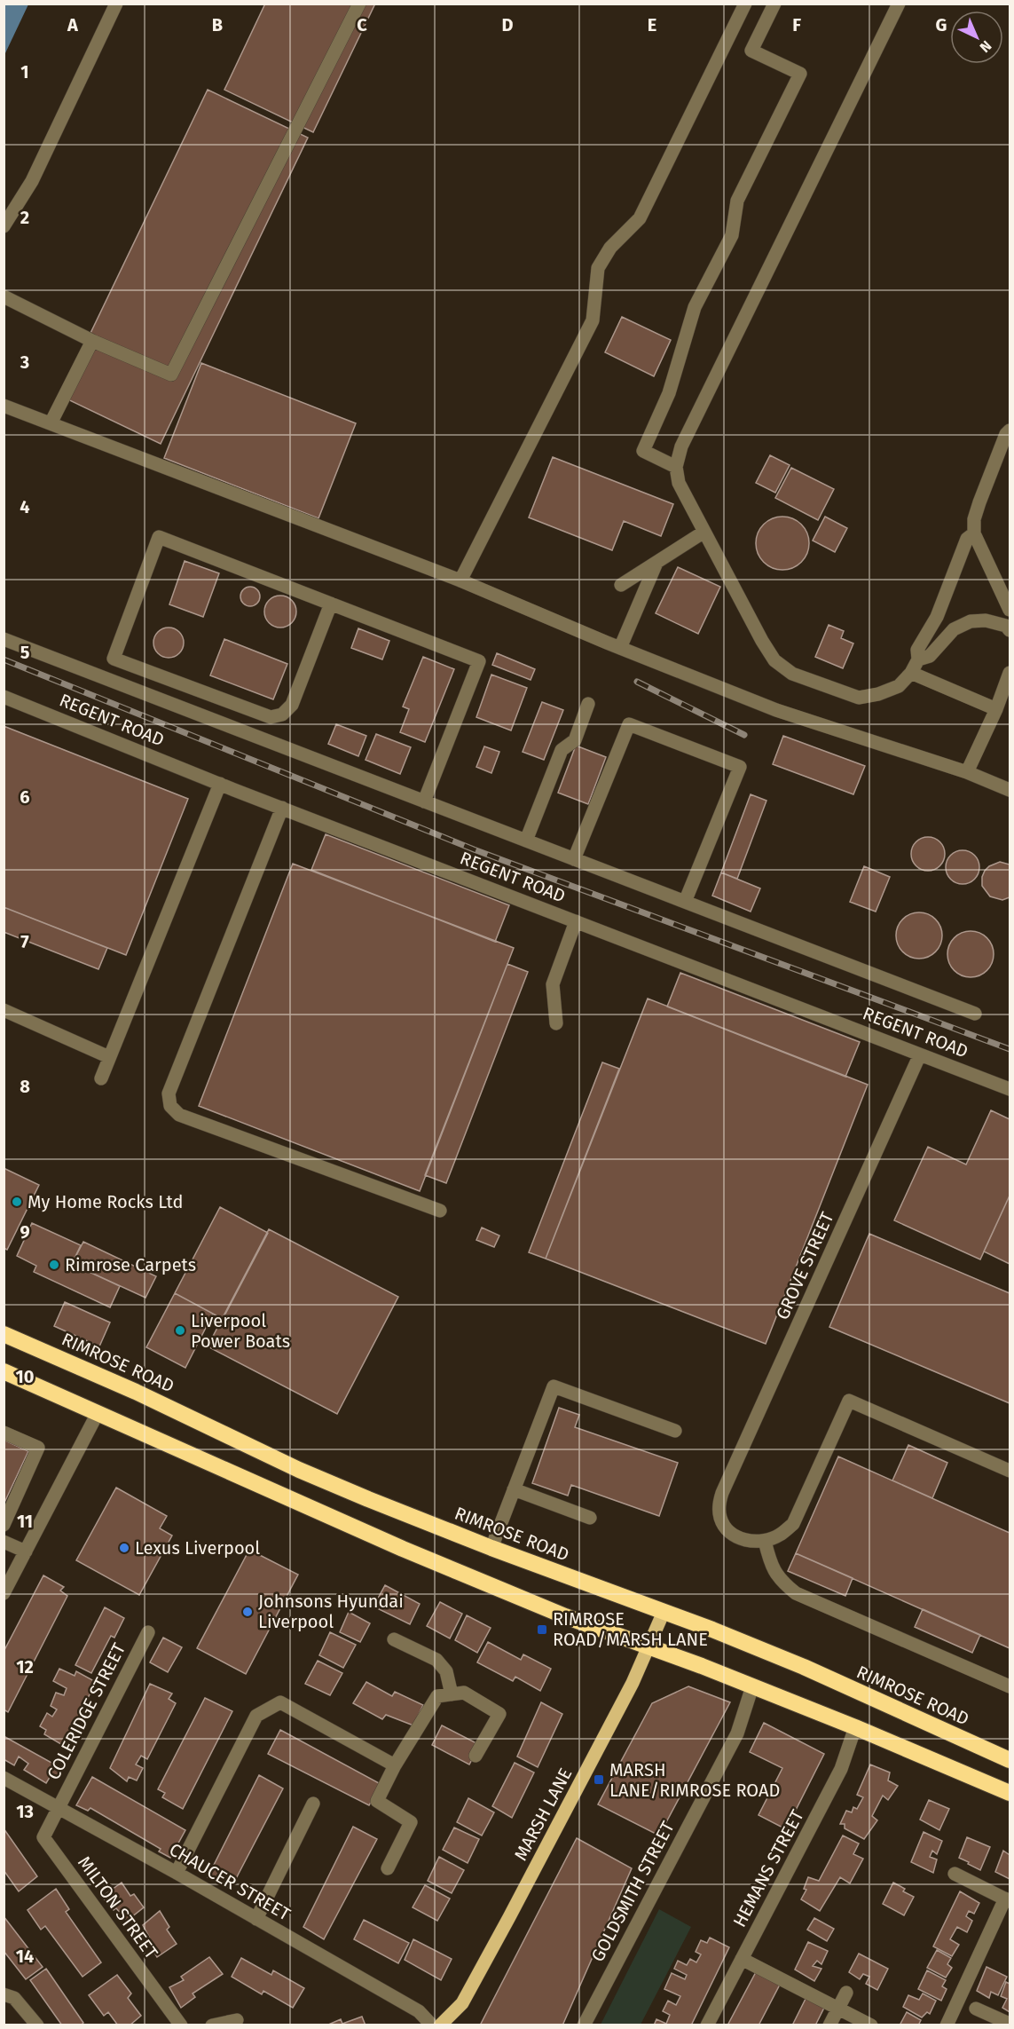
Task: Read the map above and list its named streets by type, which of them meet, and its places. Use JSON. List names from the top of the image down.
{
  "streets": {
    "highway": ["RIMROSE ROAD"],
    "main road": ["MARSH LANE"],
    "street": [
      "REGENT ROAD",
      "GROVE STREET",
      "COLERIDGE STREET",
      "HEMANS STREET",
      "CHAUCER STREET",
      "GOLDSMITH STREET",
      "MILTON STREET"
    ]
  },
  "crossings": [
    ["REGENT ROAD", "GROVE STREET"],
    ["RIMROSE ROAD", "MARSH LANE"],
    ["COLERIDGE STREET", "CHAUCER STREET"],
    ["COLERIDGE STREET", "MILTON STREET"],
    ["MARSH LANE", "CHAUCER STREET"],
    ["CHAUCER STREET", "MILTON STREET"]
  ],
  "places": {
    "other": [
      "My Home Rocks Ltd",
      "Rimrose Carpets",
      "Liverpool Power Boats",
      "Lexus Liverpool",
      "Johnsons Hyundai Liverpool"
    ],
    "transit": ["RIMROSE ROAD/MARSH LANE", "MARSH LANE/RIMROSE ROAD"]
  },
  "north": "bottom right",
  "grid": {
    "columns": [
      "A",
      "B",
      "C",
      "D",
      "E",
      "F",
      "G"
    ],
    "rows": [
      "1",
      "2",
      "3",
      "4",
      "5",
      "6",
      "7",
      "8",
      "9",
      "10",
      "11",
      "12",
      "13",
      "14"
    ]
  }
}
